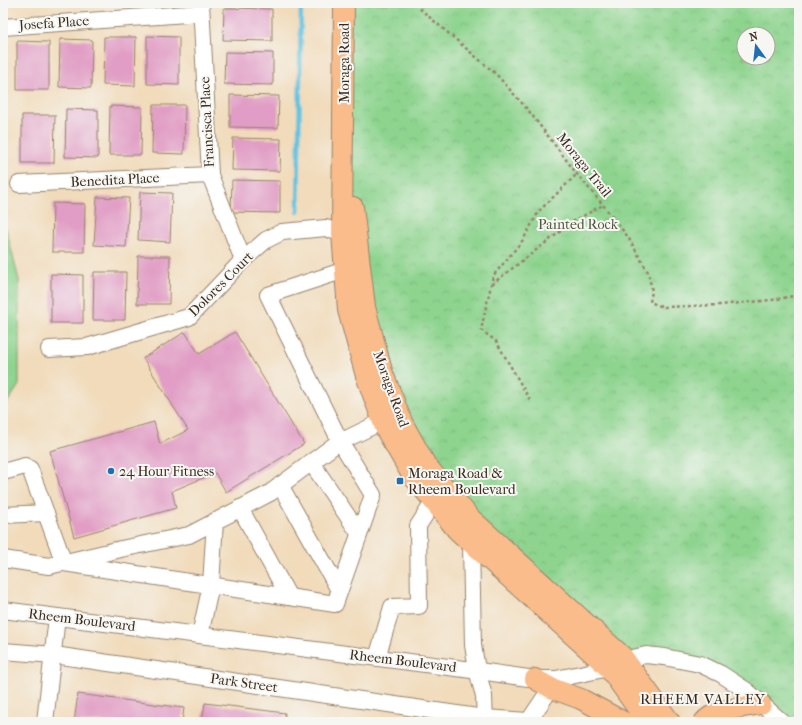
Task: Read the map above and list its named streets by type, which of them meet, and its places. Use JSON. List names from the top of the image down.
{
  "streets": {
    "main road": ["Moraga Road"],
    "street": [
      "Josefa Place",
      "Francisca Place",
      "Benedita Place",
      "Dolores Court",
      "Rheem Boulevard",
      "Park Street"
    ],
    "path": ["Moraga Trail"]
  },
  "crossings": [
    ["Josefa Place", "Francisca Place"],
    ["Moraga Road", "Dolores Court"],
    ["Moraga Road", "Rheem Boulevard"],
    ["Francisca Place", "Benedita Place"],
    ["Francisca Place", "Dolores Court"]
  ],
  "districts": ["RHEEM VALLEY"],
  "parks": ["Painted Rock"],
  "places": {
    "other": ["24 Hour Fitness"],
    "transit": ["Moraga Road & Rheem Boulevard"]
  },
  "north": "top"
}
